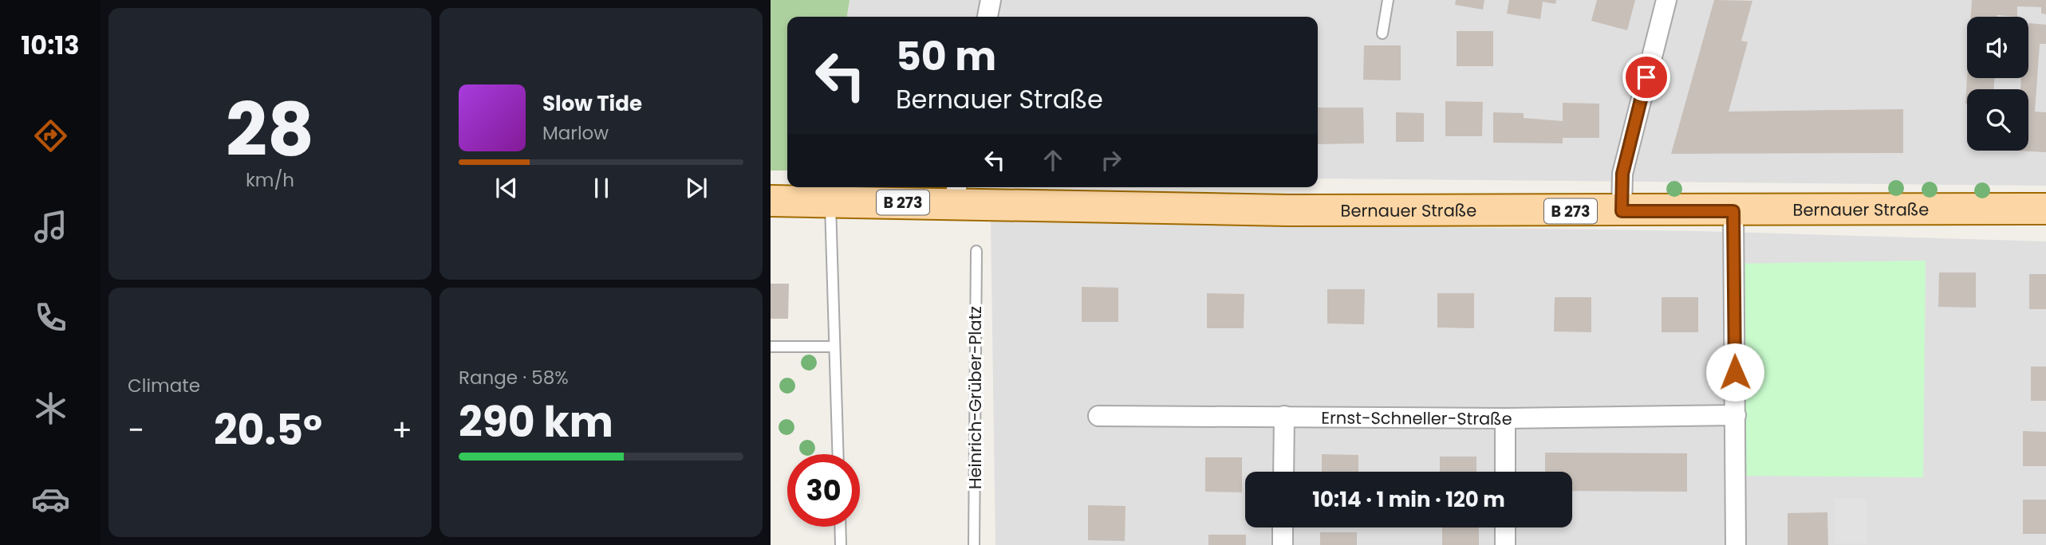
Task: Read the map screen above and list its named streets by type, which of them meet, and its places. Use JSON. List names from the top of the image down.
{
  "streets": {
    "main road": ["B 273", "Bernauer Straße"],
    "street": ["Ernst-Schneller-Straße"],
    "lane": ["Heinrich-Grüber-Platz"]
  },
  "page": {
    "tabs": "10:13",
    "tile": [
      ["28", "km/h"],
      "Climate",
      ["Range · 58%", "290 km"]
    ],
    "turn": ["50 m", "Bernauer Straße"],
    "song": ["Slow Tide", "Marlow"],
    "heat": ["−", "20.5°", "+"],
    "limit": "30",
    "trip": "10:14 · 1 min · 120 m"
  }
}
